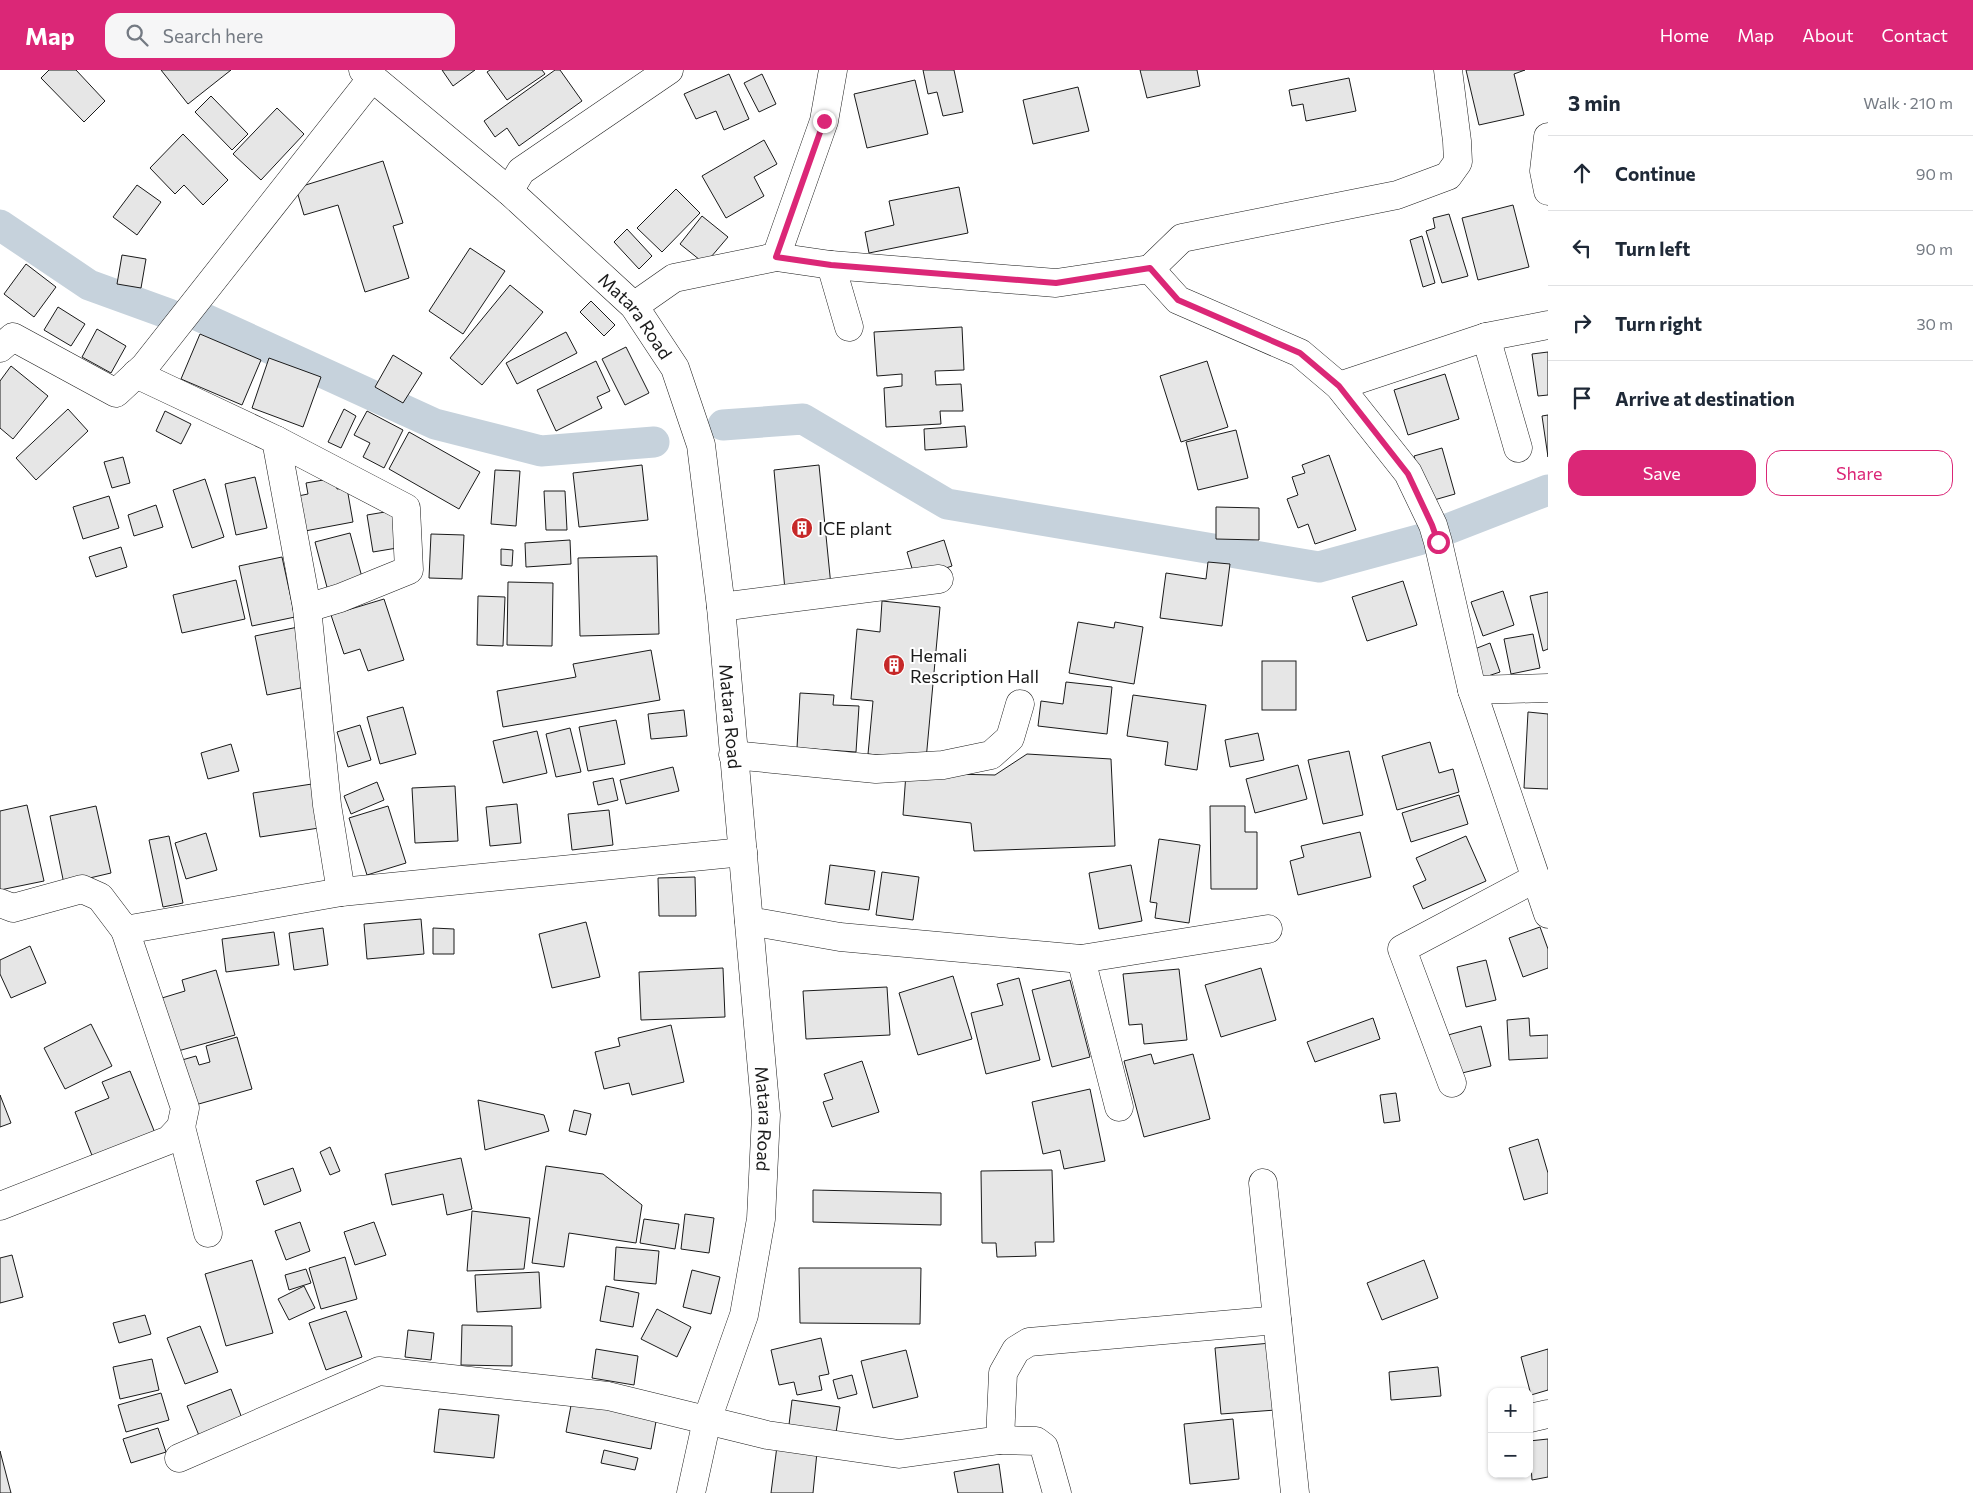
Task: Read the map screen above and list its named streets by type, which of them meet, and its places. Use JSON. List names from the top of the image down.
{
  "streets": {
    "main road": ["Matara Road"]
  },
  "places": {
    "building": ["ICE plant", "Hemali Rescription Hall"]
  },
  "page": {
    "header": "Map",
    "search": "Search here",
    "nav": [
      "Home",
      "Map",
      "About",
      "Contact"
    ],
    "heading": ["3 min", "Walk · 210 m"],
    "list": [
      ["Continue", "90 m"],
      ["Turn left", "90 m"],
      ["Turn right", "30 m"],
      "Arrive at destination"
    ],
    "buttons": ["Save", "Share"],
    "map_buttons": ["+", "−"]
  }
}
